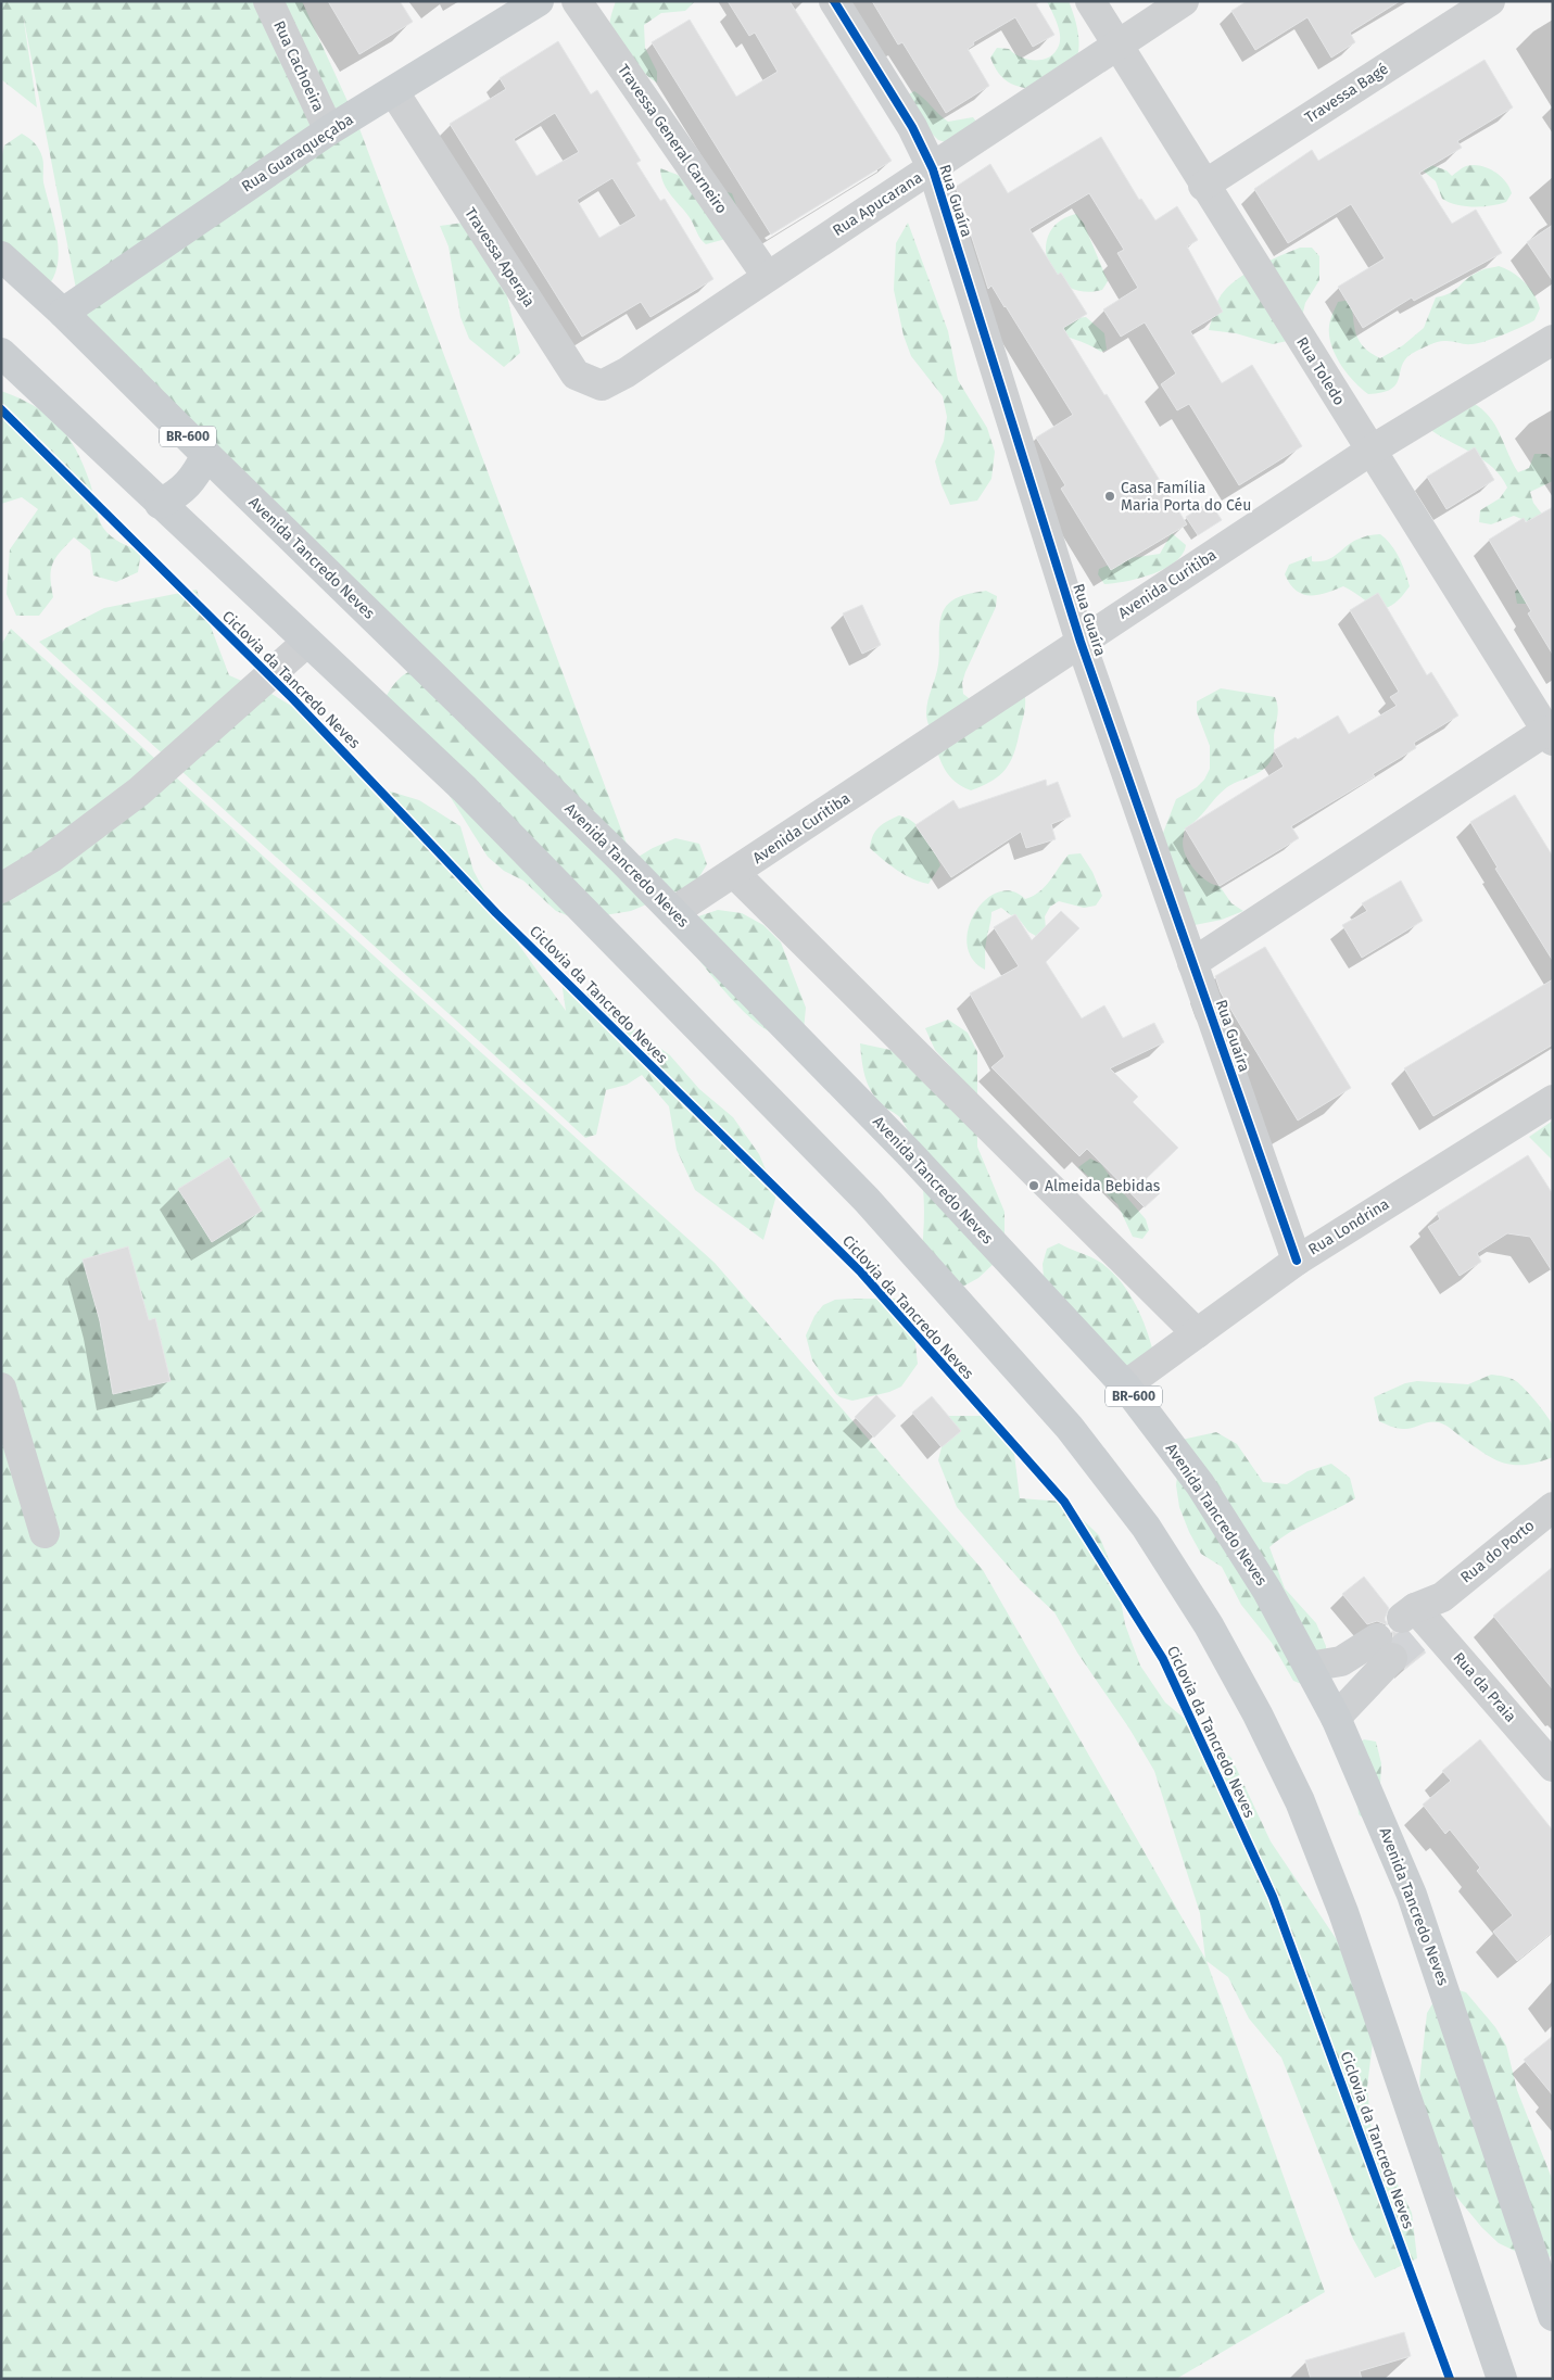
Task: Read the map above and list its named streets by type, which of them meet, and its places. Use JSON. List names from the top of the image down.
{
  "streets": {
    "main road": ["Rua Guaraqueçaba", "BR-600", "Avenida Tancredo Neves"],
    "street": [
      "Rua Cachoeira",
      "Travessa Bagé",
      "Travessa General Carneiro",
      "Rua Guaíra",
      "Rua Apucarana",
      "Travessa Aperaja",
      "Rua Toledo",
      "Avenida Curitiba",
      "Rua Londrina",
      "Rua do Porto",
      "Rua da Praia"
    ],
    "cycle path": ["Ciclovia da Tancredo Neves"]
  },
  "crossings": [
    ["Rua Cachoeira", "Rua Guaraqueçaba"],
    ["Travessa Bagé", "Rua Toledo"],
    ["Travessa General Carneiro", "Rua Apucarana"],
    ["Rua Guaraqueçaba", "Travessa Aperaja"],
    ["Rua Guaraqueçaba", "Avenida Tancredo Neves"],
    ["Rua Guaíra", "Rua Apucarana"],
    ["Rua Guaíra", "Avenida Curitiba"],
    ["Rua Guaíra", "Rua Londrina"],
    ["Rua Apucarana", "Travessa Aperaja"],
    ["Rua Apucarana", "Rua Toledo"],
    ["Rua Toledo", "Avenida Curitiba"],
    ["Avenida Tancredo Neves", "Avenida Curitiba"],
    ["Avenida Tancredo Neves", "Rua Londrina"],
    ["Rua do Porto", "Rua da Praia"]
  ],
  "places": ["Casa Família Maria Porta do Céu", "Almeida Bebidas"]
}
